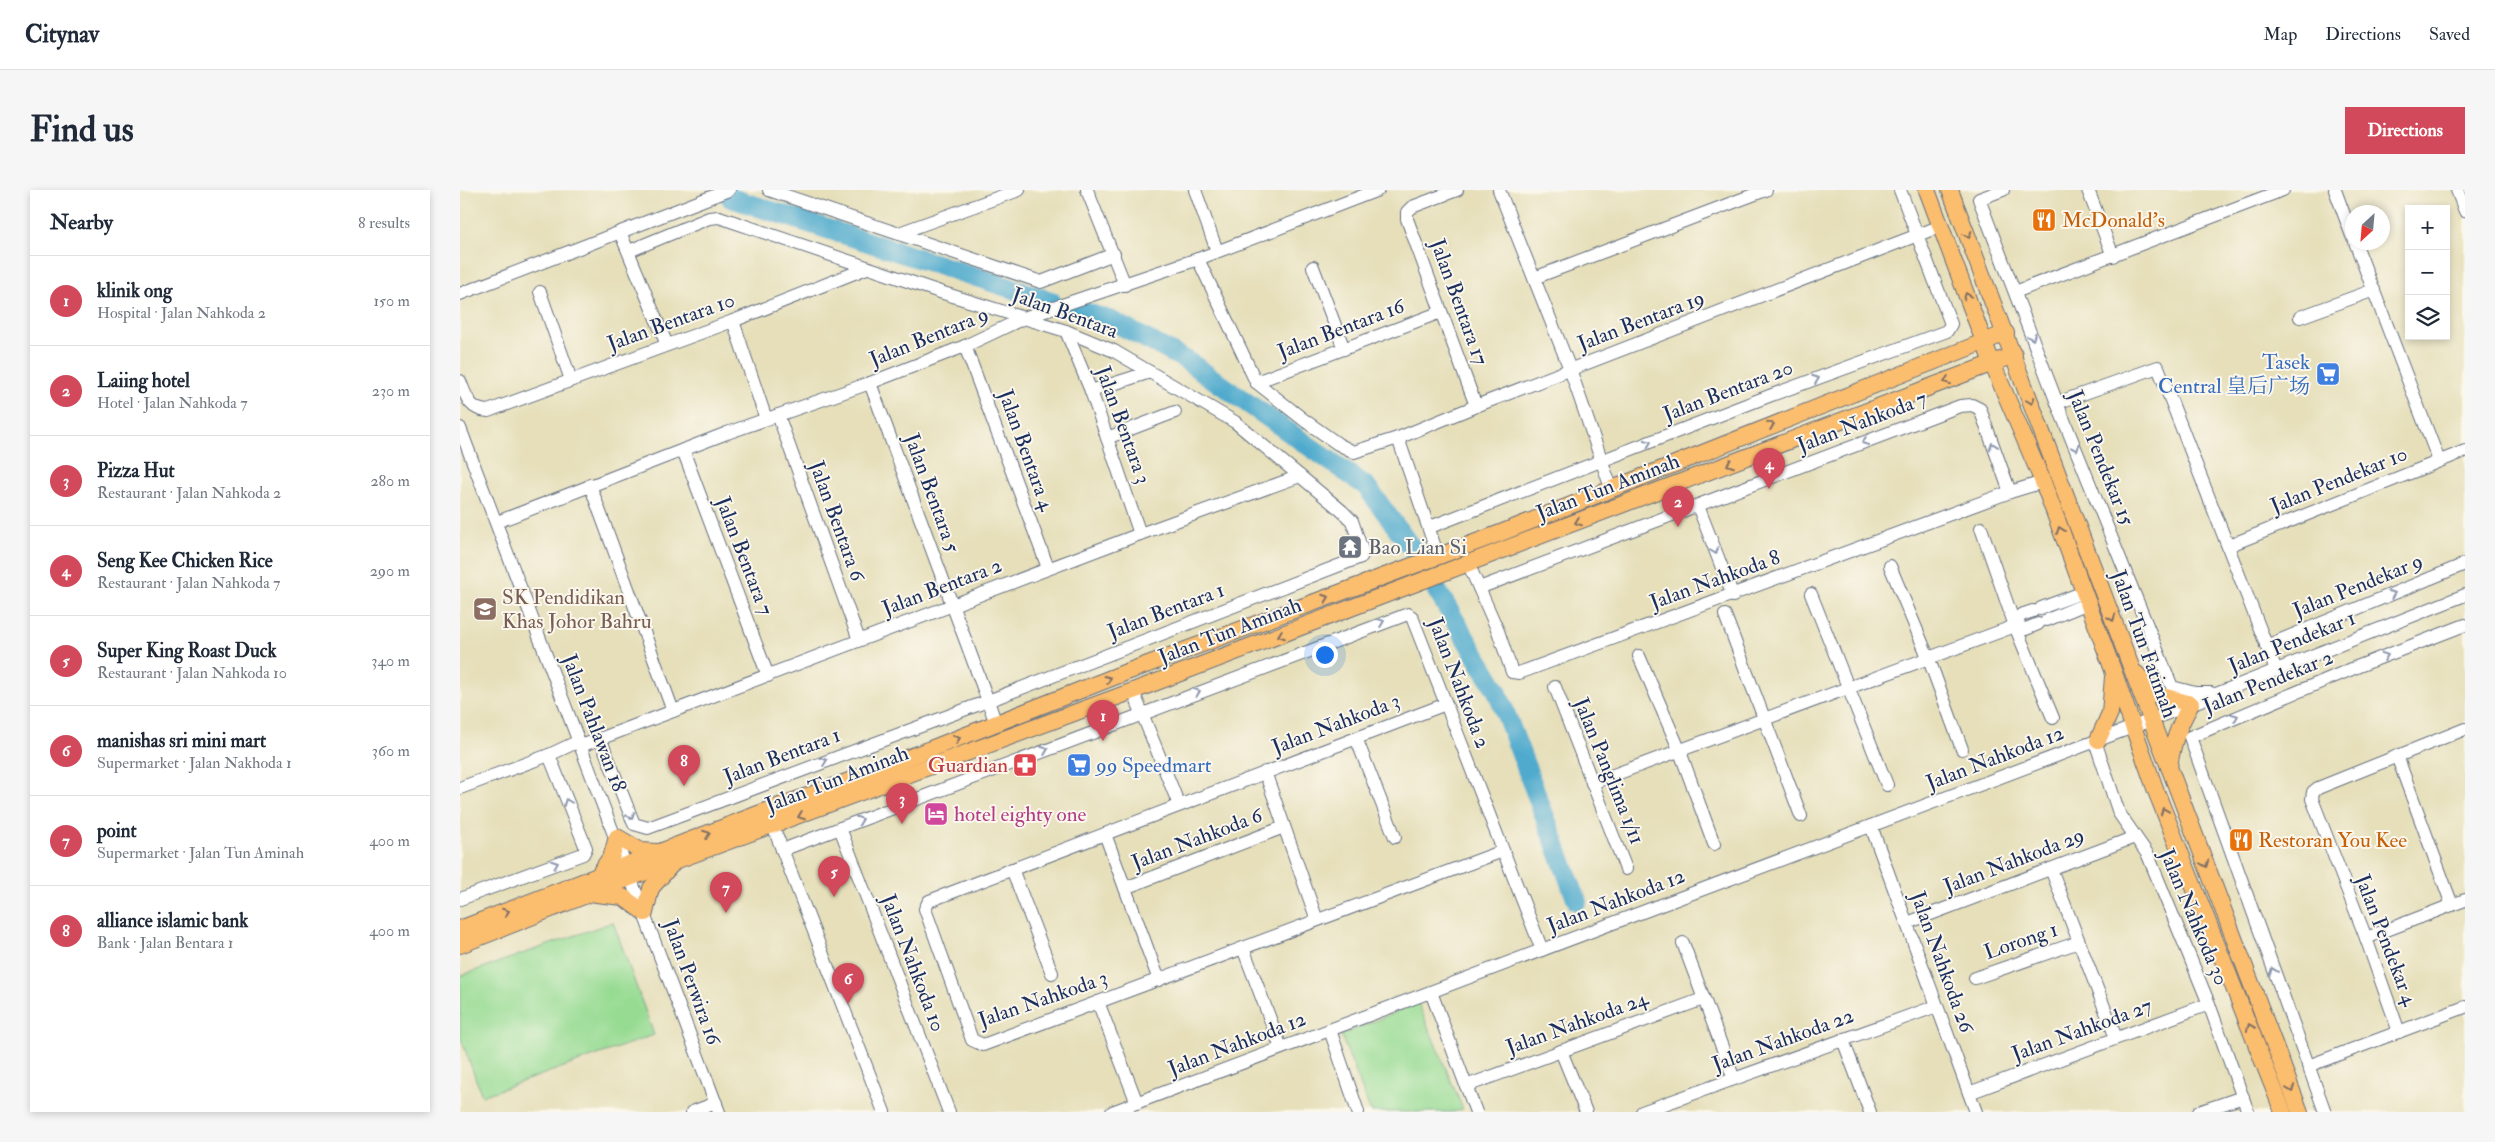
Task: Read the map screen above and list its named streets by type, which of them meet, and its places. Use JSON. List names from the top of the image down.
{
  "streets": {
    "main road": ["Jalan Tun Aminah", "Jalan Tun Fatimah"],
    "street": [
      "Jalan Bentara 17",
      "Jalan Bentara",
      "Jalan Bentara 19",
      "Jalan Bentara 10",
      "Jalan Bentara 16",
      "Jalan Bentara 9",
      "Jalan Bentara 20",
      "Jalan Nahkoda 7",
      "Jalan Bentara 3",
      "Jalan Bentara 4",
      "Jalan Pendekar 15",
      "Jalan Pendekar 10",
      "Jalan Bentara 5",
      "Jalan Bentara 6",
      "Jalan Bentara 7",
      "Jalan Nahkoda 8",
      "Jalan Pendekar 9",
      "Jalan Bentara 2",
      "Jalan Bentara 1",
      "Jalan Pendekar 1",
      "Jalan Pendekar 2",
      "Jalan Nahkoda 2",
      "Jalan Pahlawan 18",
      "Jalan Nahkoda 3",
      "Jalan Nahkoda 12",
      "Jalan Panglima 1/11",
      "Jalan Nahkoda 6",
      "Jalan Nahkoda 29",
      "Jalan Nahkoda 30",
      "Jalan Pendekar 4",
      "Lorong 1",
      "Jalan Nahkoda 26",
      "Jalan Nahkoda 10",
      "Jalan Perwira 16",
      "Jalan Nahkoda 24",
      "Jalan Nahkoda 27",
      "Jalan Nahkoda 22"
    ]
  },
  "crossings": [
    ["Jalan Bentara 17", "Jalan Bentara 19"],
    ["Jalan Bentara 17", "Jalan Bentara 16"],
    ["Jalan Bentara", "Jalan Bentara 10"],
    ["Jalan Bentara", "Jalan Bentara 9"],
    ["Jalan Bentara", "Jalan Bentara 3"],
    ["Jalan Bentara", "Jalan Bentara 2"],
    ["Jalan Bentara", "Jalan Bentara 1"],
    ["Jalan Bentara 19", "Jalan Bentara 16"],
    ["Jalan Bentara 19", "Jalan Bentara 20"],
    ["Jalan Bentara 19", "Jalan Tun Fatimah"],
    ["Jalan Bentara 10", "Jalan Bentara 6"],
    ["Jalan Bentara 16", "Jalan Bentara 9"],
    ["Jalan Bentara 9", "Jalan Bentara 4"],
    ["Jalan Bentara 9", "Jalan Bentara 5"],
    ["Jalan Bentara 9", "Jalan Bentara 6"],
    ["Jalan Bentara 9", "Jalan Bentara 7"],
    ["Jalan Bentara 9", "Jalan Pahlawan 18"],
    ["Jalan Nahkoda 7", "Jalan Nahkoda 8"],
    ["Jalan Bentara 3", "Jalan Bentara 2"],
    ["Jalan Bentara 4", "Jalan Bentara 2"],
    ["Jalan Pendekar 15", "Jalan Pendekar 1"],
    ["Jalan Tun Aminah", "Jalan Nahkoda 8"],
    ["Jalan Tun Aminah", "Jalan Tun Fatimah"],
    ["Jalan Tun Aminah", "Jalan Pahlawan 18"],
    ["Jalan Tun Aminah", "Jalan Perwira 16"],
    ["Jalan Bentara 5", "Jalan Bentara 2"],
    ["Jalan Bentara 5", "Jalan Bentara 1"],
    ["Jalan Bentara 6", "Jalan Bentara 2"],
    ["Jalan Bentara 7", "Jalan Bentara 2"],
    ["Jalan Nahkoda 8", "Jalan Tun Fatimah"],
    ["Jalan Bentara 2", "Jalan Bentara 1"],
    ["Jalan Bentara 2", "Jalan Pahlawan 18"],
    ["Jalan Pendekar 1", "Jalan Tun Fatimah"],
    ["Jalan Pendekar 1", "Jalan Nahkoda 12"],
    ["Jalan Tun Fatimah", "Jalan Nahkoda 12"],
    ["Jalan Nahkoda 2", "Jalan Nahkoda 3"],
    ["Jalan Nahkoda 2", "Jalan Nahkoda 12"],
    ["Jalan Nahkoda 2", "Jalan Nahkoda 10"],
    ["Jalan Pahlawan 18", "Jalan Perwira 16"],
    ["Jalan Nahkoda 12", "Jalan Nahkoda 30"],
    ["Jalan Nahkoda 12", "Jalan Nahkoda 26"],
    ["Jalan Nahkoda 29", "Jalan Nahkoda 30"],
    ["Jalan Nahkoda 29", "Jalan Nahkoda 26"],
    ["Jalan Nahkoda 30", "Jalan Nahkoda 27"],
    ["Jalan Nahkoda 26", "Jalan Nahkoda 27"],
    ["Jalan Nahkoda 26", "Jalan Nahkoda 22"]
  ],
  "one_way": [
    "Jalan Bentara 20",
    "Jalan Nahkoda 7",
    "Jalan Pendekar 15",
    "Jalan Pendekar 9",
    "Jalan Bentara 1",
    "Jalan Nahkoda 2"
  ],
  "places": {
    "restaurant": ["McDonald's", "Restoran You Kee"],
    "supermarket": ["Tasek Central 皇后广场", "99 Speedmart"],
    "temple": ["Bao Lian Si"],
    "school or university": ["SK Pendidikan Khas Johor Bahru"],
    "pharmacy": ["Guardian"],
    "hotel": ["hotel eighty one"]
  },
  "north": "bottom left",
  "page": {
    "header": "Citynav",
    "nav": ["Map", "Directions", "Saved"],
    "buttons": "Directions",
    "title": "Find us",
    "heading": ["Nearby", "8 results"],
    "map_buttons": ["+", "−"],
    "list": [
      {
        "mark": "1",
        "name": "klinik ong",
        "note": "Hospital · Jalan Nahkoda 2",
        "value": "150 m"
      },
      {
        "mark": "2",
        "name": "Laiing hotel",
        "note": "Hotel · Jalan Nahkoda 7",
        "value": "230 m"
      },
      {
        "mark": "3",
        "name": "Pizza Hut",
        "note": "Restaurant · Jalan Nahkoda 2",
        "value": "280 m"
      },
      {
        "mark": "4",
        "name": "Seng Kee Chicken Rice",
        "note": "Restaurant · Jalan Nahkoda 7",
        "value": "290 m"
      },
      {
        "mark": "5",
        "name": "Super King Roast Duck",
        "note": "Restaurant · Jalan Nahkoda 10",
        "value": "340 m"
      },
      {
        "mark": "6",
        "name": "manishas sri mini mart",
        "note": "Supermarket · Jalan Nakhoda 1",
        "value": "360 m"
      },
      {
        "mark": "7",
        "name": "point",
        "note": "Supermarket · Jalan Tun Aminah",
        "value": "400 m"
      },
      {
        "mark": "8",
        "name": "alliance islamic bank",
        "note": "Bank · Jalan Bentara 1",
        "value": "400 m"
      }
    ],
    "pins": [
      "4",
      "2",
      "1",
      "8",
      "3",
      "5",
      "7",
      "6"
    ]
  }
}
